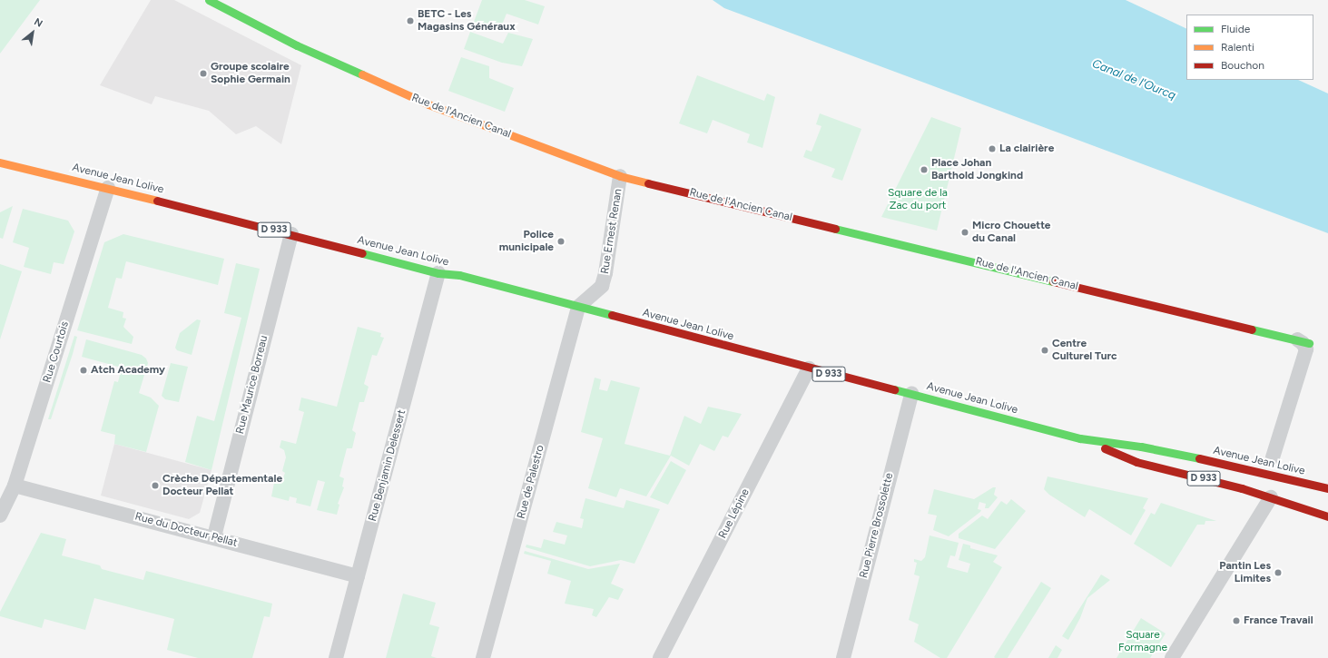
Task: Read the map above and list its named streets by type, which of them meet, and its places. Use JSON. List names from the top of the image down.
{
  "streets": {
    "main road": ["Rue de l'Ancien Canal", "Avenue Jean Lolive", "D 933"],
    "street": [
      "Rue Ernest Renan",
      "Rue Courtois",
      "Rue Maurice Borreau",
      "Rue Benjamin Delessert",
      "Rue de Palestro",
      "Rue Lépine",
      "Rue Pierre Brossolette",
      "Rue du Docteur Pellat"
    ]
  },
  "crossings": [
    ["Rue de l'Ancien Canal", "Rue Ernest Renan"],
    ["Avenue Jean Lolive", "D 933"],
    ["Avenue Jean Lolive", "Rue Ernest Renan"],
    ["Avenue Jean Lolive", "Rue Courtois"],
    ["Avenue Jean Lolive", "Rue Maurice Borreau"],
    ["Avenue Jean Lolive", "Rue Benjamin Delessert"],
    ["Avenue Jean Lolive", "Rue de Palestro"],
    ["Avenue Jean Lolive", "Rue Lépine"],
    ["Avenue Jean Lolive", "Rue Pierre Brossolette"],
    ["Rue Ernest Renan", "Rue de Palestro"],
    ["Rue Courtois", "Rue du Docteur Pellat"],
    ["Rue Maurice Borreau", "Rue du Docteur Pellat"],
    ["Rue Benjamin Delessert", "Rue du Docteur Pellat"]
  ],
  "water": ["Canal de l'Ourcq"],
  "parks": ["Square de la Zac du port", "Square Formagne"],
  "places": [
    "BETC - Les Magasins Généraux",
    "Groupe scolaire Sophie Germain",
    "La clairière",
    "Place Johan Barthold Jongkind",
    "Micro Chouette du Canal",
    "Police municipale",
    "Centre Culturel Turc",
    "Atch Academy",
    "Crèche Départementale Docteur Pellat",
    "Pantin Les Limites",
    "France Travail"
  ],
  "legend": ["Fluide", "Ralenti", "Bouchon"],
  "north": "top right"
}
